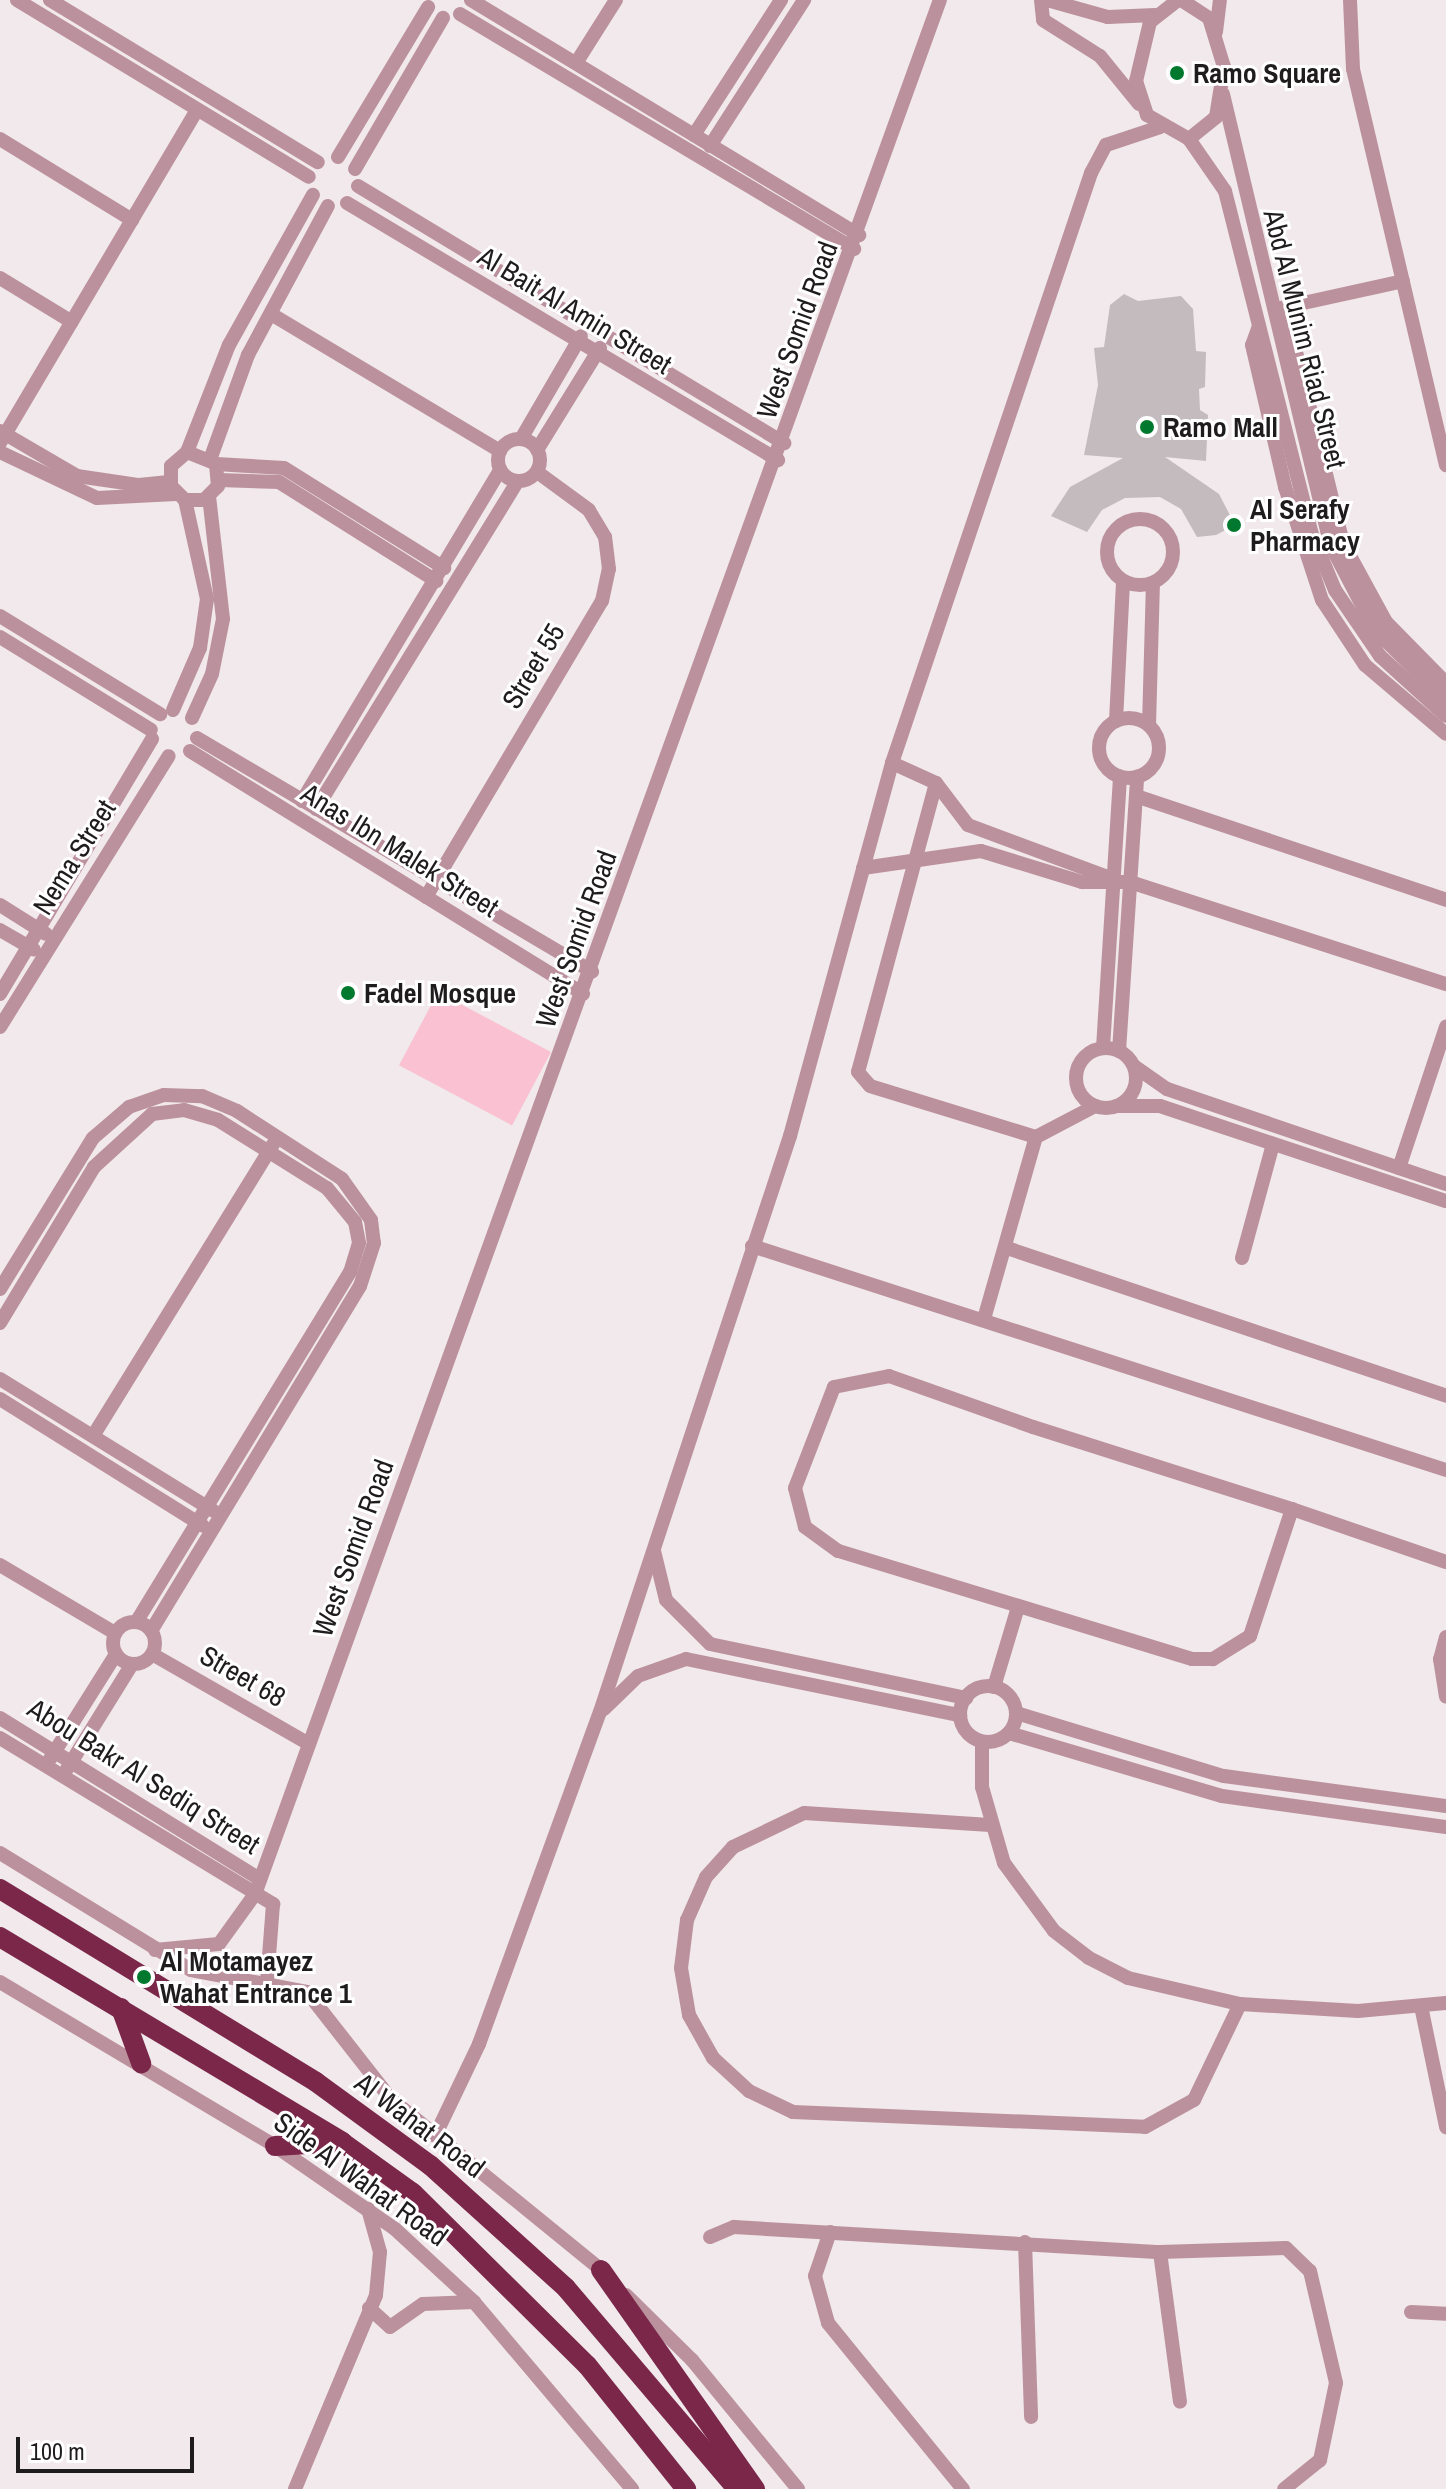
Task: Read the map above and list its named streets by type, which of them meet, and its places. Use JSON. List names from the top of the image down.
{
  "streets": {
    "highway": ["Al Wahat Road"],
    "street": [
      "Al Bait Al Amin Street",
      "West Somid Road",
      "Abd Al Munim Riad Street",
      "Street 55",
      "Anas Ibn Malek Street",
      "Nema Street",
      "Street 68",
      "Abou Bakr Al Sediq Street",
      "Side Al Wahat Road"
    ]
  },
  "crossings": [
    ["Al Bait Al Amin Street", "West Somid Road"],
    ["West Somid Road", "Anas Ibn Malek Street"],
    ["West Somid Road", "Street 68"],
    ["West Somid Road", "Abou Bakr Al Sediq Street"],
    ["Street 55", "Anas Ibn Malek Street"],
    ["Anas Ibn Malek Street", "Nema Street"]
  ],
  "places": [
    "Ramo Square",
    "Ramo Mall",
    "Al Serafy Pharmacy",
    "Fadel Mosque",
    "Al Motamayez Wahat Entrance 1"
  ],
  "scale_bar": "100 m"
}
